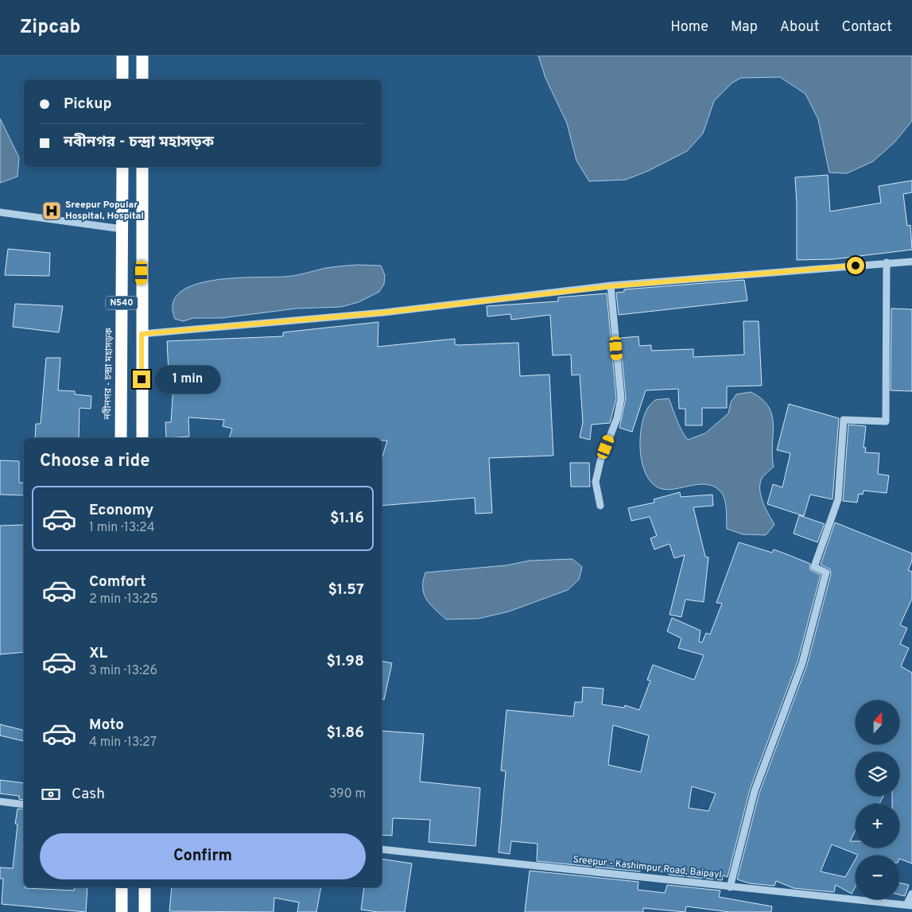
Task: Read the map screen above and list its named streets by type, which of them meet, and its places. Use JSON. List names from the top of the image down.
{
  "streets": {
    "highway": ["N540", "নবীনগর - চন্দ্রা মহাসড়ক"],
    "street": ["Sreepur - Kashimpur Road, Baipayl"]
  },
  "places": {
    "hospital": ["Sreepur Popular Hospital, Hospital"]
  },
  "north": "top",
  "page": {
    "header": "Zipcab",
    "nav": [
      "Home",
      "Map",
      "About",
      "Contact"
    ],
    "banner": ["Pickup", "নবীনগর - চন্দ্রা মহাসড়ক"],
    "bubble": "1 min",
    "heading": "Choose a ride",
    "list": [
      {
        "name": "Economy",
        "note": "1 min · 13:24",
        "value": "$1.16"
      },
      {
        "name": "Comfort",
        "note": "2 min · 13:25",
        "value": "$1.57"
      },
      {
        "name": "XL",
        "note": "3 min · 13:26",
        "value": "$1.98"
      },
      {
        "name": "Moto",
        "note": "4 min · 13:27",
        "value": "$1.86"
      }
    ],
    "map_buttons": ["+", "−"],
    "pay": ["Cash", "390 m"],
    "buttons": "Confirm"
  }
}
